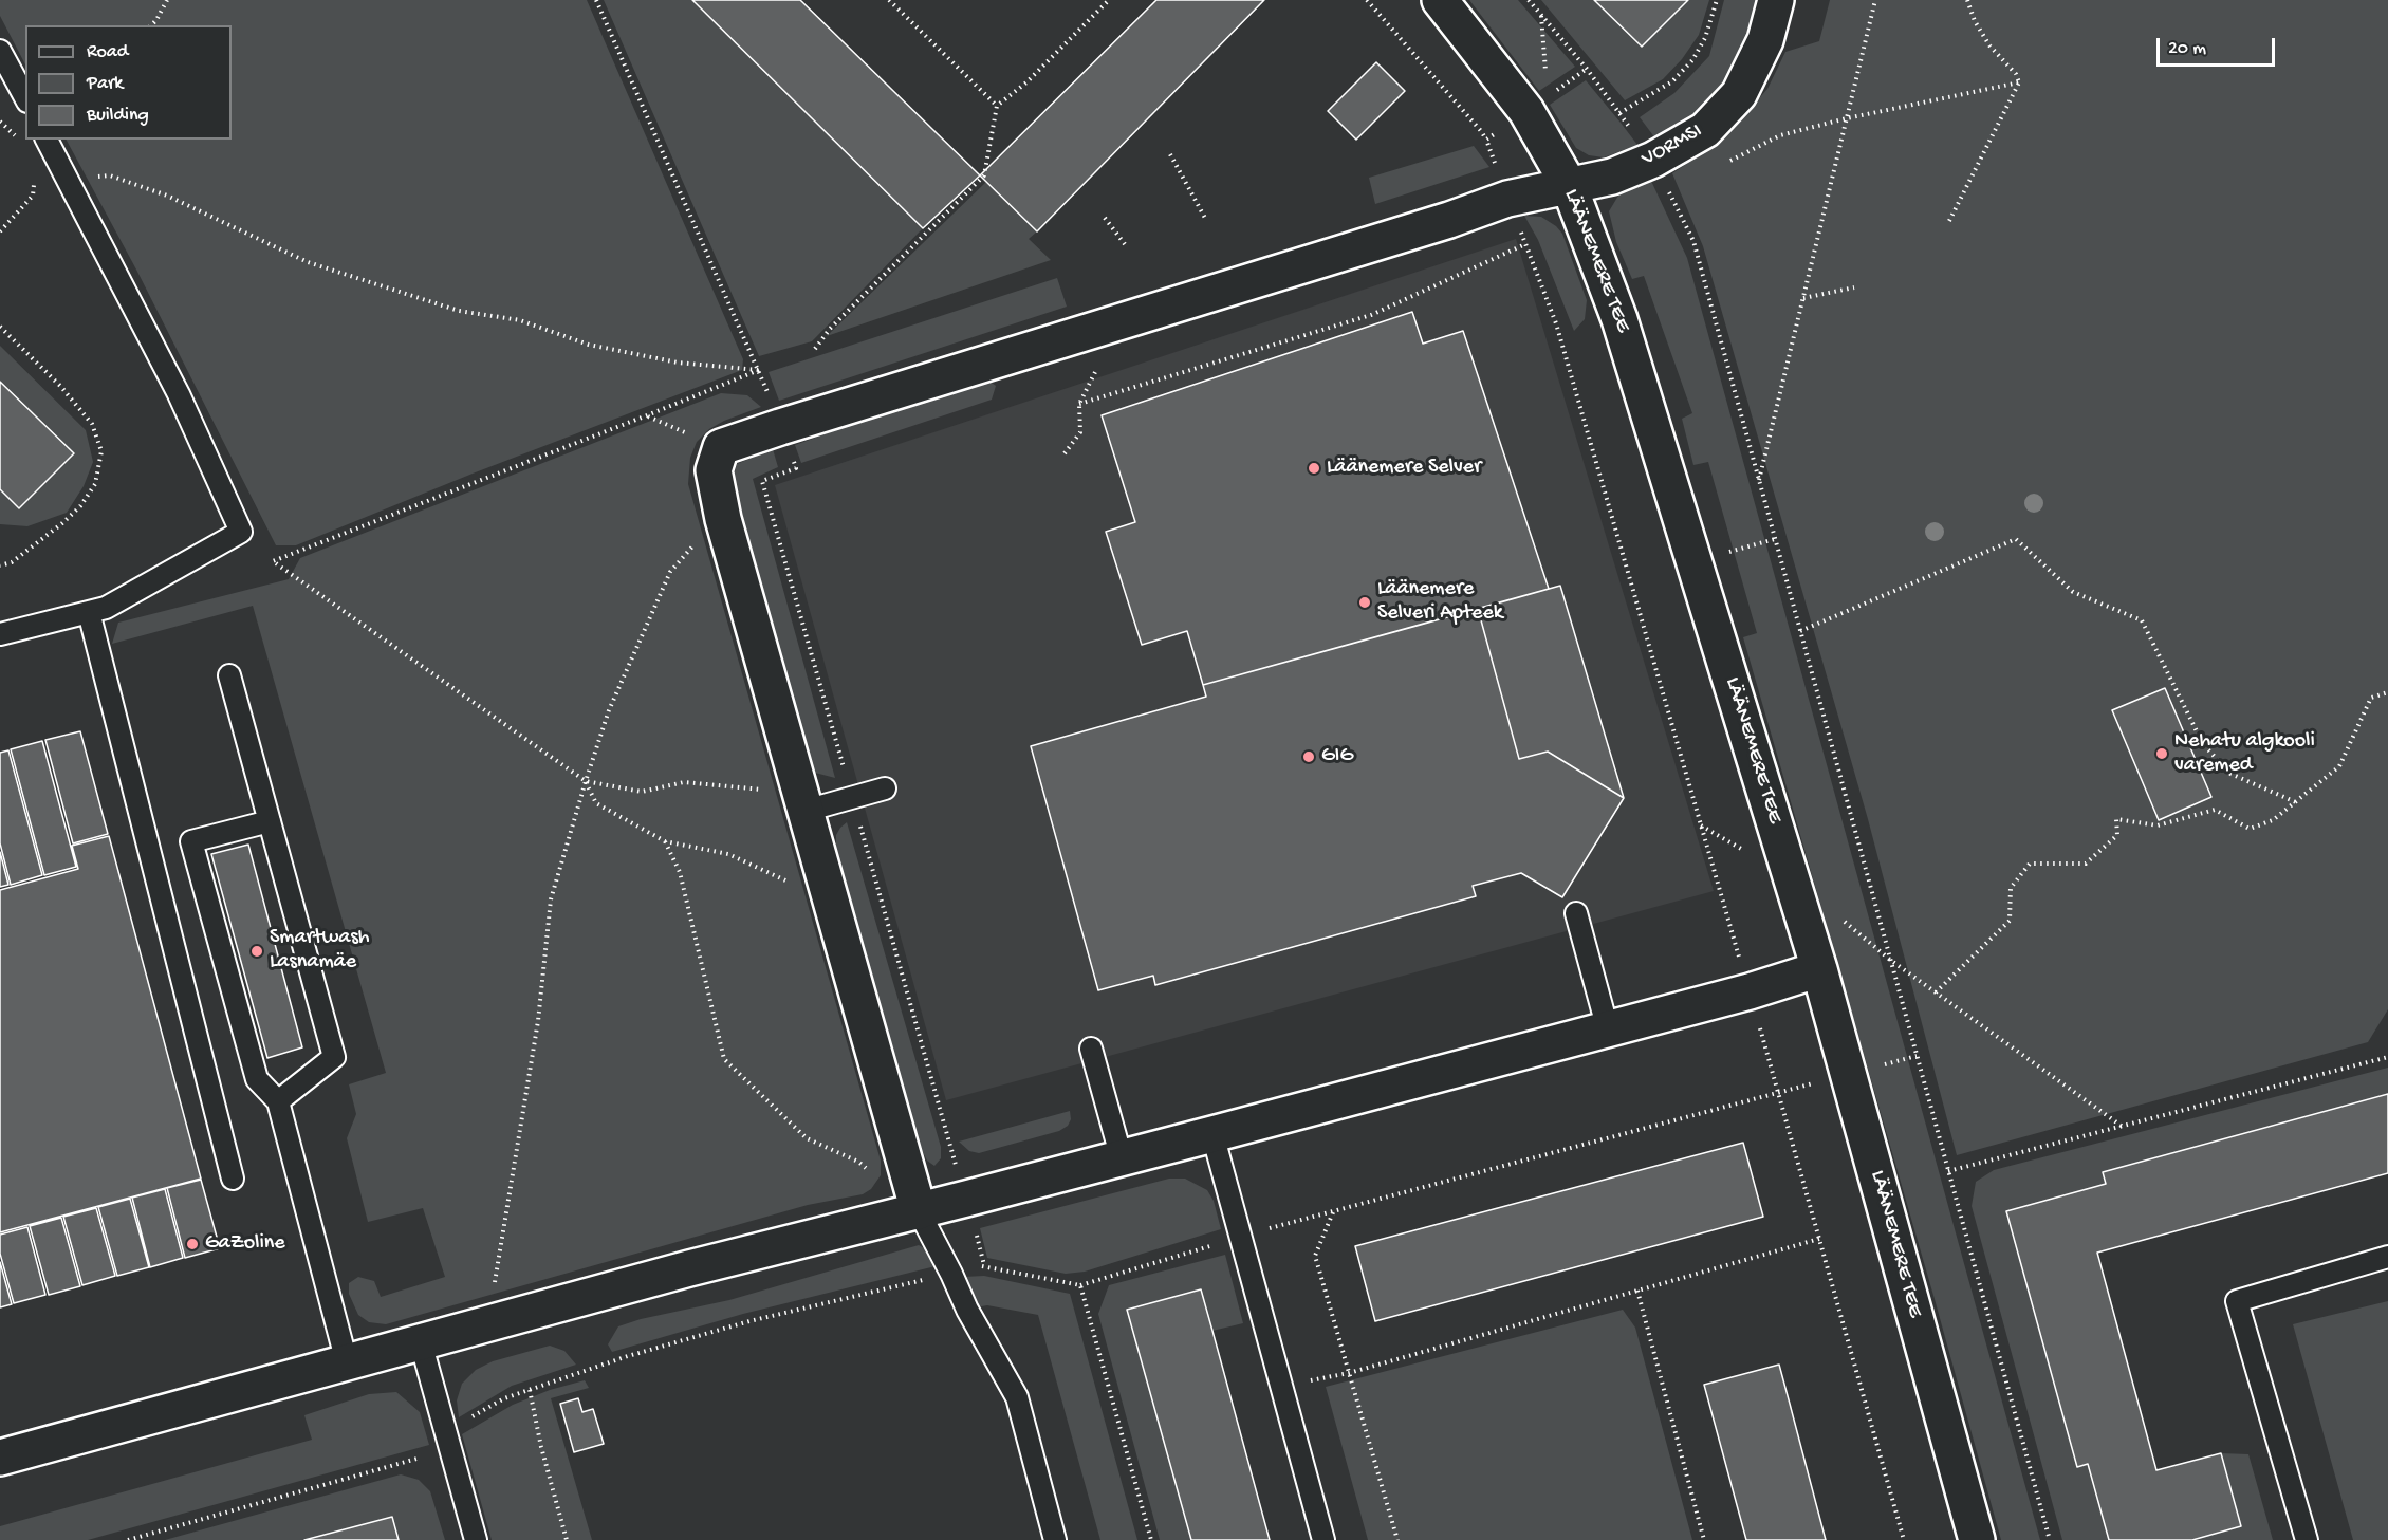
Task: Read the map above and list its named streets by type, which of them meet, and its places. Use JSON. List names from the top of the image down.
{
  "streets": {
    "street": ["VORMSI", "LÄÄNEMERE TEE"]
  },
  "crossings": [
    ["VORMSI", "LÄÄNEMERE TEE"]
  ],
  "places": [
    "Läänemere Selver",
    "Läänemere Selveri Apteek",
    "Nehatu algkooli varemed",
    "GIG",
    "Smartwash Lasnamäe",
    "GaZoline"
  ],
  "legend": ["Road", "Park", "Building"],
  "scale_bar": "20 m"
}
